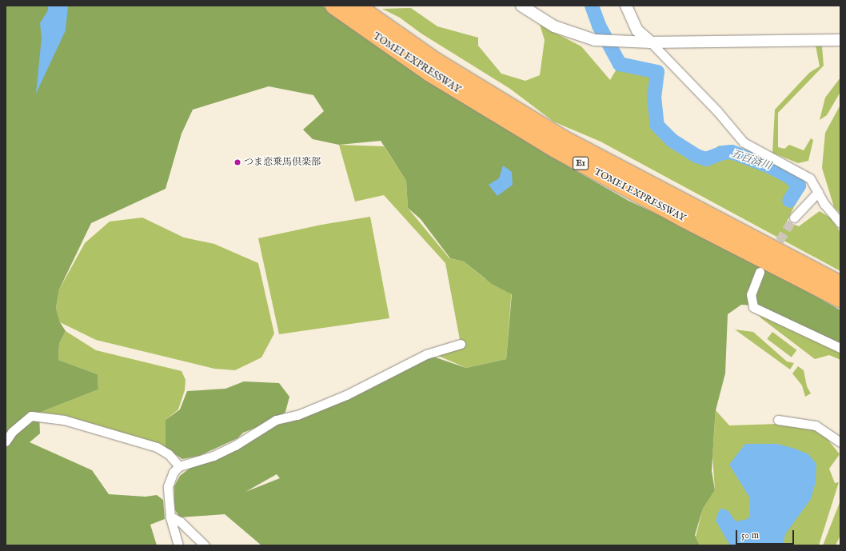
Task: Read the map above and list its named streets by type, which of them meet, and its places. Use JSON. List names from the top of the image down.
{
  "streets": {
    "highway": ["TOMEI EXPRESSWAY", "E1"]
  },
  "water": ["五百済川"],
  "places": ["つま恋乗馬倶楽部"],
  "scale_bar": "50 m"
}
